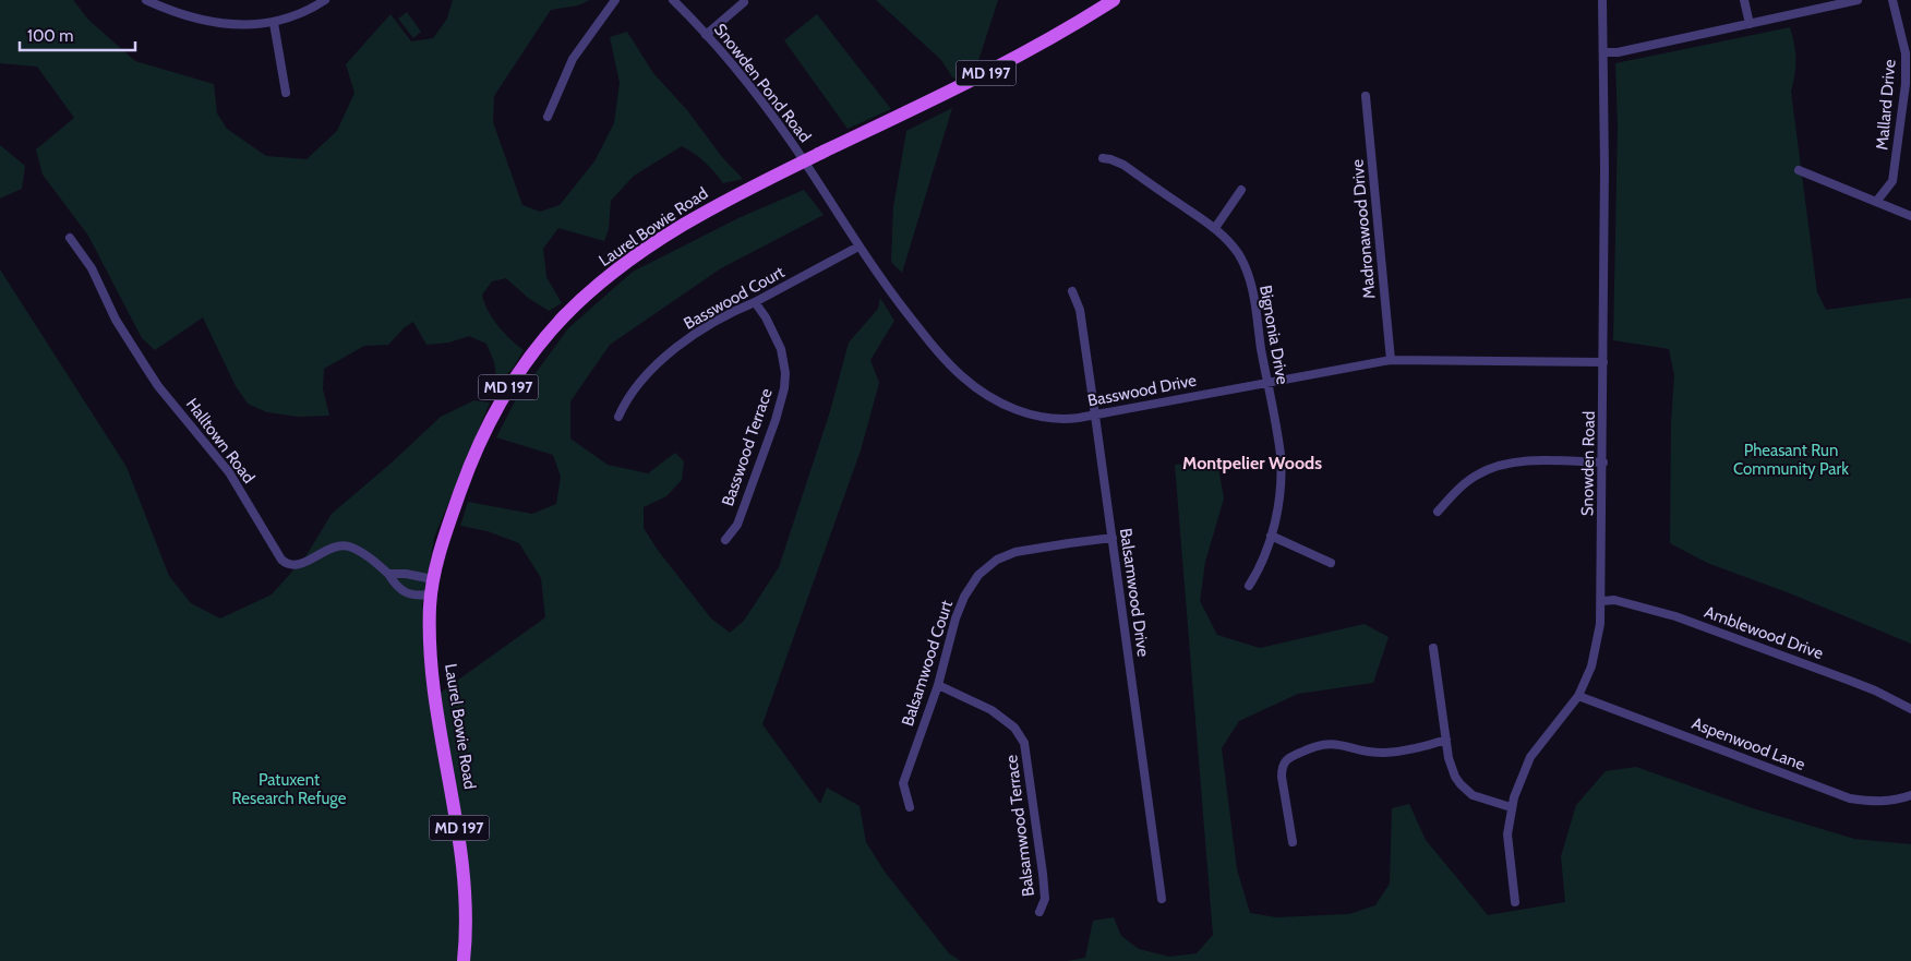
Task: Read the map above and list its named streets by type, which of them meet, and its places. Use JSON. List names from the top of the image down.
{
  "streets": {
    "main road": ["MD 197", "Laurel Bowie Road"],
    "street": [
      "Snowden Pond Road",
      "Mallard Drive",
      "Madronawood Drive",
      "Basswood Court",
      "Bignonia Drive",
      "Basswood Drive",
      "Halltown Road",
      "Basswood Terrace",
      "Snowden Road",
      "Balsamwood Drive",
      "Amblewood Drive",
      "Balsamwood Court",
      "Aspenwood Lane",
      "Balsamwood Terrace"
    ]
  },
  "crossings": [
    ["Snowden Pond Road", "Laurel Bowie Road"],
    ["Snowden Pond Road", "Basswood Drive"],
    ["Laurel Bowie Road", "Basswood Drive"],
    ["Laurel Bowie Road", "Halltown Road"],
    ["Madronawood Drive", "Basswood Drive"],
    ["Basswood Court", "Basswood Drive"],
    ["Basswood Court", "Basswood Terrace"],
    ["Bignonia Drive", "Basswood Drive"],
    ["Basswood Drive", "Snowden Road"],
    ["Basswood Drive", "Balsamwood Drive"],
    ["Snowden Road", "Amblewood Drive"],
    ["Snowden Road", "Aspenwood Lane"],
    ["Balsamwood Drive", "Balsamwood Court"],
    ["Balsamwood Court", "Balsamwood Terrace"]
  ],
  "districts": ["Montpelier Woods"],
  "parks": ["Pheasant Run Community Park", "Patuxent Research Refuge"],
  "scale_bar": "100 m"
}
